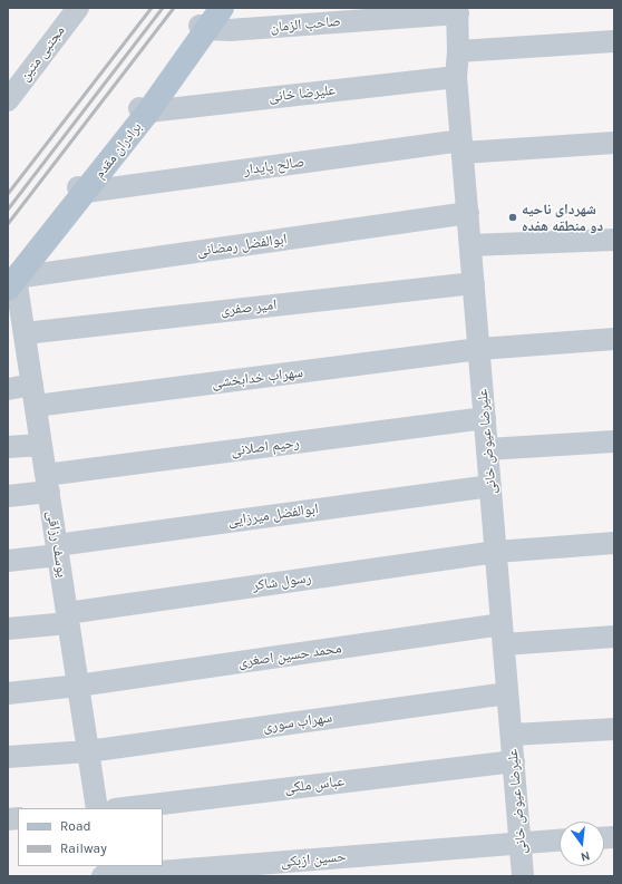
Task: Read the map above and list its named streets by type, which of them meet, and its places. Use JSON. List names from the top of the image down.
{
  "streets": {
    "main road": ["برادران مقدم"],
    "street": [
      "صاحب الزمان",
      "مجتبی متین",
      "علیرضا خانی",
      "صالح پایدار",
      "ابوالفضل رمضانی",
      "امیر صفری",
      "سهراب خدابخشی",
      "علیرضا عیوض خانی",
      "رحیم اصلانی",
      "ابوالفضل میرزایی",
      "یوسف رزاقی",
      "رسول شاکر",
      "محمد حسین اصغری",
      "سهراب سوری",
      "عباس ملکی",
      "حسین ازبکی"
    ]
  },
  "crossings": [
    ["صاحب الزمان", "برادران مقدم"],
    ["صاحب الزمان", "علیرضا عیوض خانی"],
    ["علیرضا خانی", "برادران مقدم"],
    ["علیرضا خانی", "علیرضا عیوض خانی"],
    ["برادران مقدم", "صالح پایدار"],
    ["برادران مقدم", "ابوالفضل رمضانی"],
    ["برادران مقدم", "یوسف رزاقی"],
    ["صالح پایدار", "علیرضا عیوض خانی"],
    ["ابوالفضل رمضانی", "علیرضا عیوض خانی"],
    ["ابوالفضل رمضانی", "یوسف رزاقی"],
    ["امیر صفری", "علیرضا عیوض خانی"],
    ["امیر صفری", "یوسف رزاقی"],
    ["سهراب خدابخشی", "علیرضا عیوض خانی"],
    ["سهراب خدابخشی", "یوسف رزاقی"],
    ["علیرضا عیوض خانی", "رحیم اصلانی"],
    ["علیرضا عیوض خانی", "ابوالفضل میرزایی"],
    ["علیرضا عیوض خانی", "رسول شاکر"],
    ["علیرضا عیوض خانی", "محمد حسین اصغری"],
    ["علیرضا عیوض خانی", "سهراب سوری"],
    ["علیرضا عیوض خانی", "عباس ملکی"],
    ["علیرضا عیوض خانی", "حسین ازبکی"],
    ["رحیم اصلانی", "یوسف رزاقی"],
    ["ابوالفضل میرزایی", "یوسف رزاقی"],
    ["یوسف رزاقی", "رسول شاکر"],
    ["یوسف رزاقی", "محمد حسین اصغری"],
    ["یوسف رزاقی", "سهراب سوری"]
  ],
  "places": ["شهردای ناحیه دو منطقه هفده"],
  "legend": ["Road", "Railway"],
  "north": "bottom"
}
